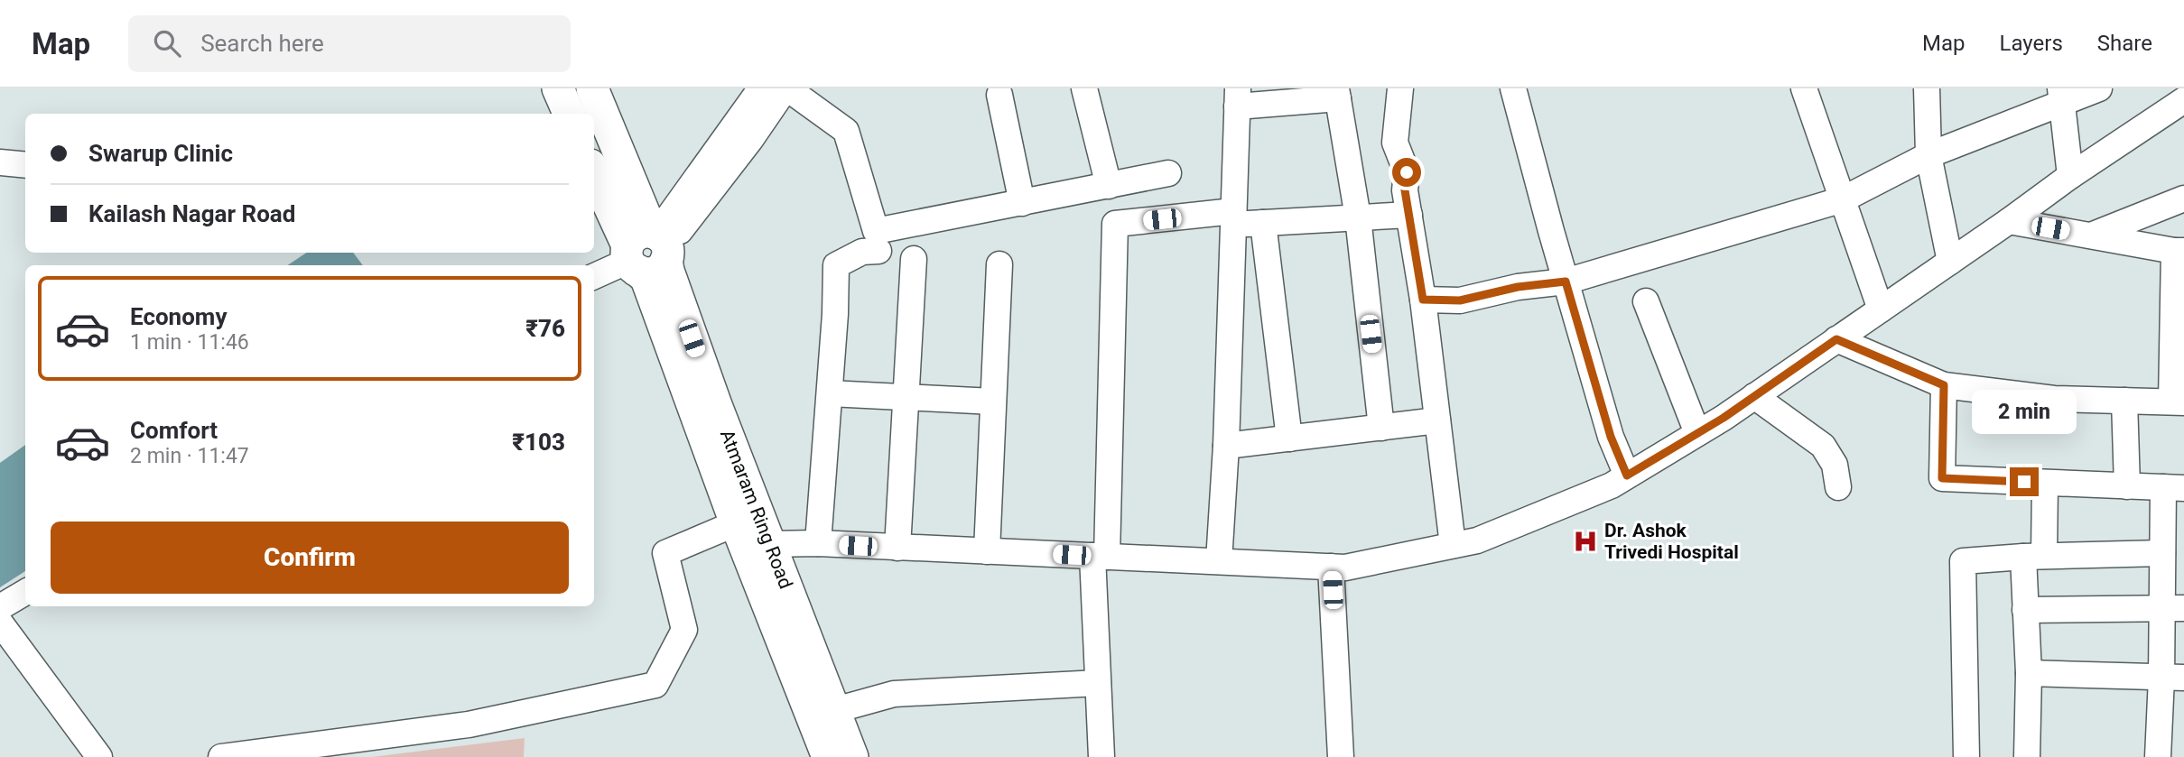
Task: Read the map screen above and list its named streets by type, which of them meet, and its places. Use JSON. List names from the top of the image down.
{
  "streets": {
    "main road": ["Atmaram Ring Road"]
  },
  "places": {
    "hospital": ["Dr. Ashok Trivedi Hospital"]
  },
  "page": {
    "header": "Map",
    "search": "Search here",
    "nav": ["Map", "Layers", "Share"],
    "banner": ["Swarup Clinic", "Kailash Nagar Road"],
    "list": [
      {
        "name": "Economy",
        "note": "1 min · 11:46",
        "value": "₹76"
      },
      {
        "name": "Comfort",
        "note": "2 min · 11:47",
        "value": "₹103"
      }
    ],
    "bubble": "2 min",
    "buttons": "Confirm"
  }
}
